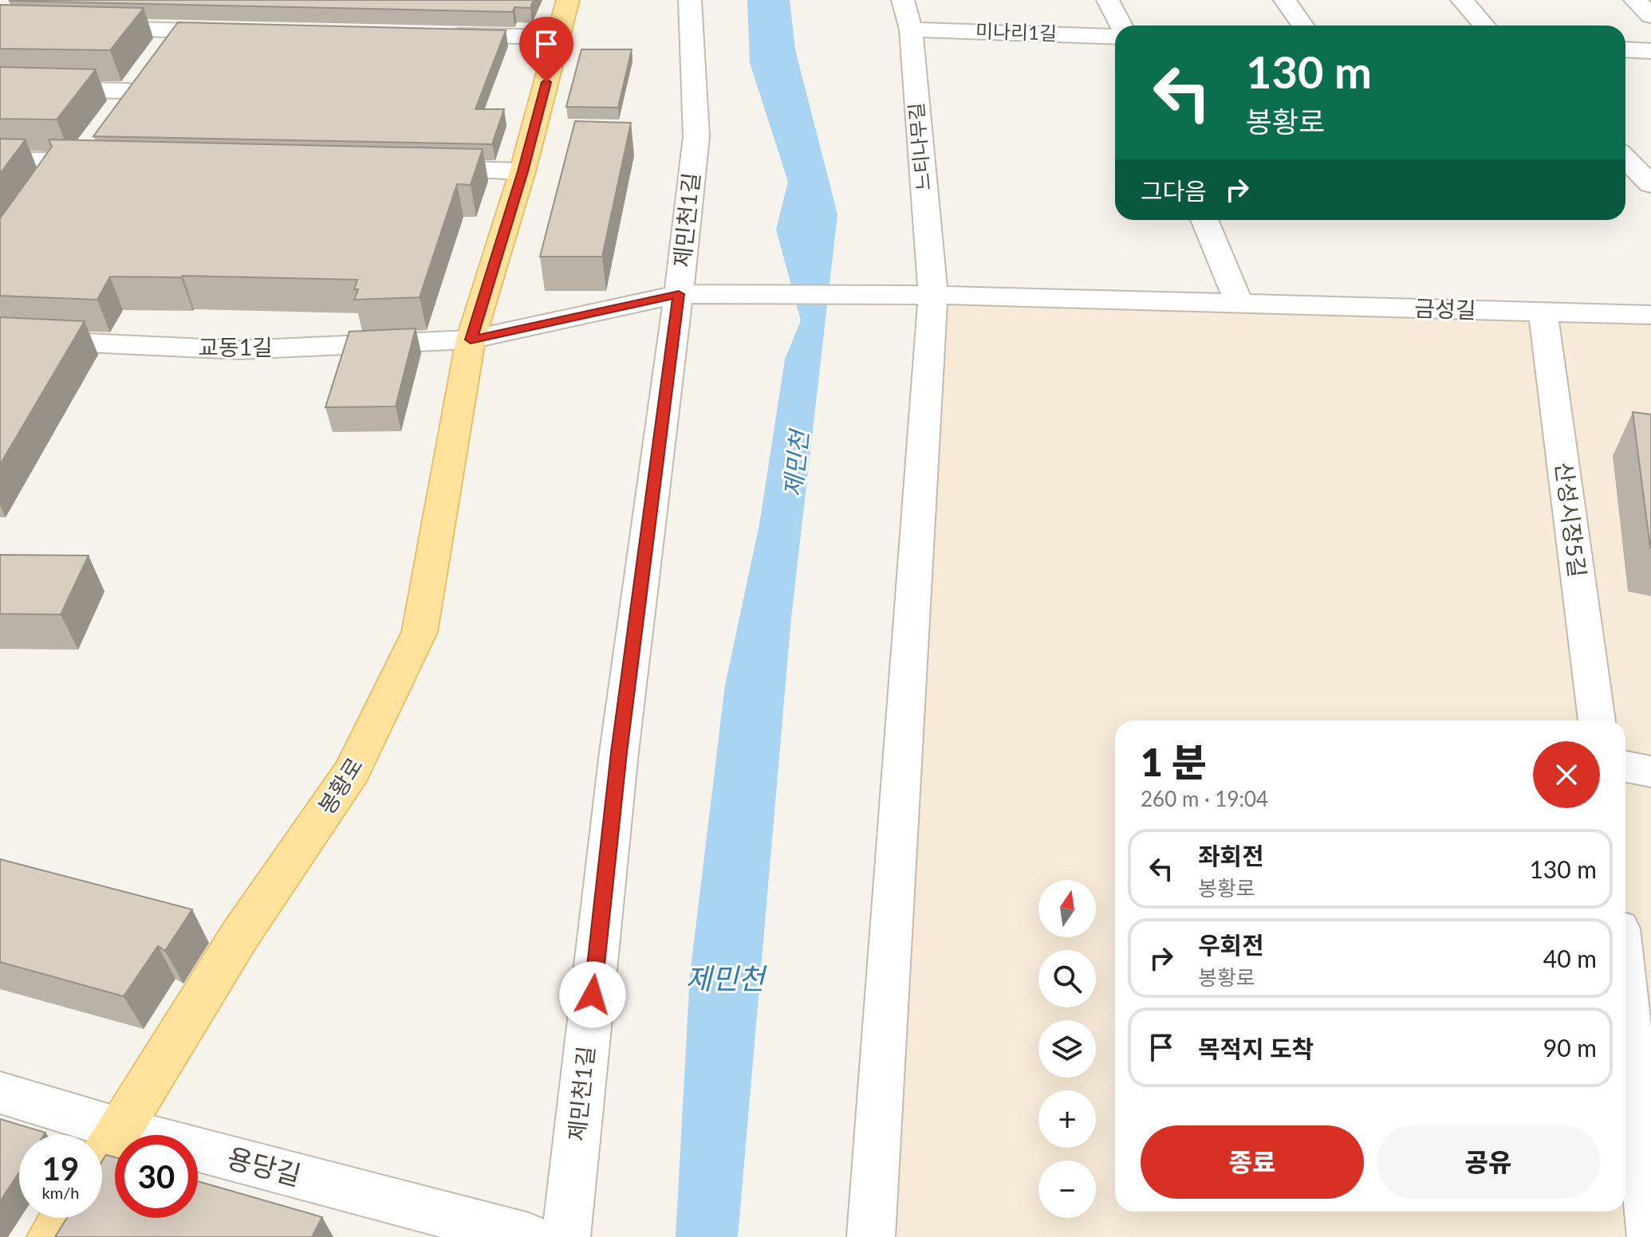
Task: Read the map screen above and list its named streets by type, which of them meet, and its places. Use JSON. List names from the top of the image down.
{
  "streets": {
    "main road": ["봉황로"],
    "street": [
      "미나리1길",
      "느티나무길",
      "제민천1길",
      "금성길",
      "교동1길",
      "산성시장5길",
      "용당길"
    ]
  },
  "crossings": [
    ["미나리1길", "느티나무길"],
    ["느티나무길", "금성길"],
    ["제민천1길", "금성길"],
    ["금성길", "산성시장5길"],
    ["교동1길", "봉황로"],
    ["봉황로", "용당길"]
  ],
  "water": ["제민천"],
  "north": "top",
  "page": {
    "turn": ["130 m", "봉황로"],
    "then": "그다음",
    "heading": ["1 분", "260 m · 19:04"],
    "list": [
      {
        "name": "좌회전",
        "note": "봉황로",
        "value": "130 m"
      },
      {
        "name": "우회전",
        "note": "봉황로",
        "value": "40 m"
      },
      {
        "name": "목적지 도착",
        "value": "90 m"
      }
    ],
    "map_buttons": ["+", "−"],
    "buttons": ["종료", "공유"],
    "speed": "19 km/h",
    "limit": "30"
  }
}
